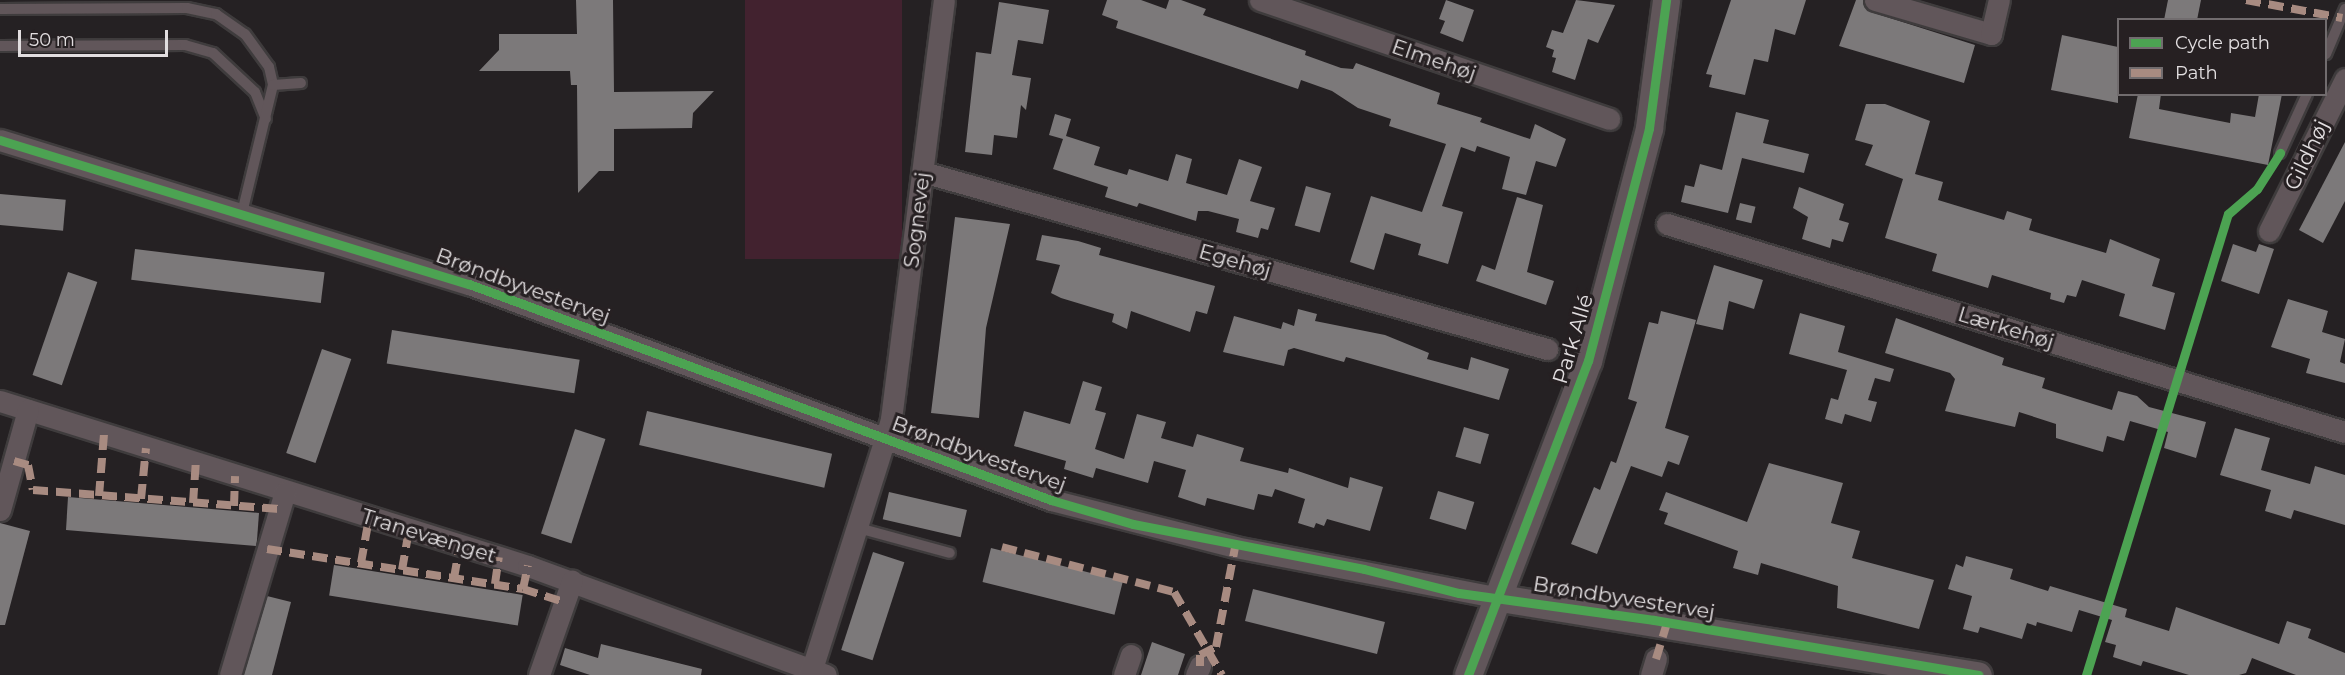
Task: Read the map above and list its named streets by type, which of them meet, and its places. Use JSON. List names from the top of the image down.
{
  "streets": {
    "street": [
      "Elmehøj",
      "Gildhøj",
      "Sognevej",
      "Egehøj",
      "Brøndbyvestervej",
      "Lærkehøj",
      "Park Allé",
      "Tranevænget"
    ]
  },
  "crossings": [
    ["Sognevej", "Egehøj"],
    ["Sognevej", "Brøndbyvestervej"],
    ["Sognevej", "Tranevænget"],
    ["Brøndbyvestervej", "Park Allé"],
    ["Brøndbyvestervej", "Tranevænget"]
  ],
  "legend": ["Cycle path", "Path"],
  "scale_bar": "50 m"
}
